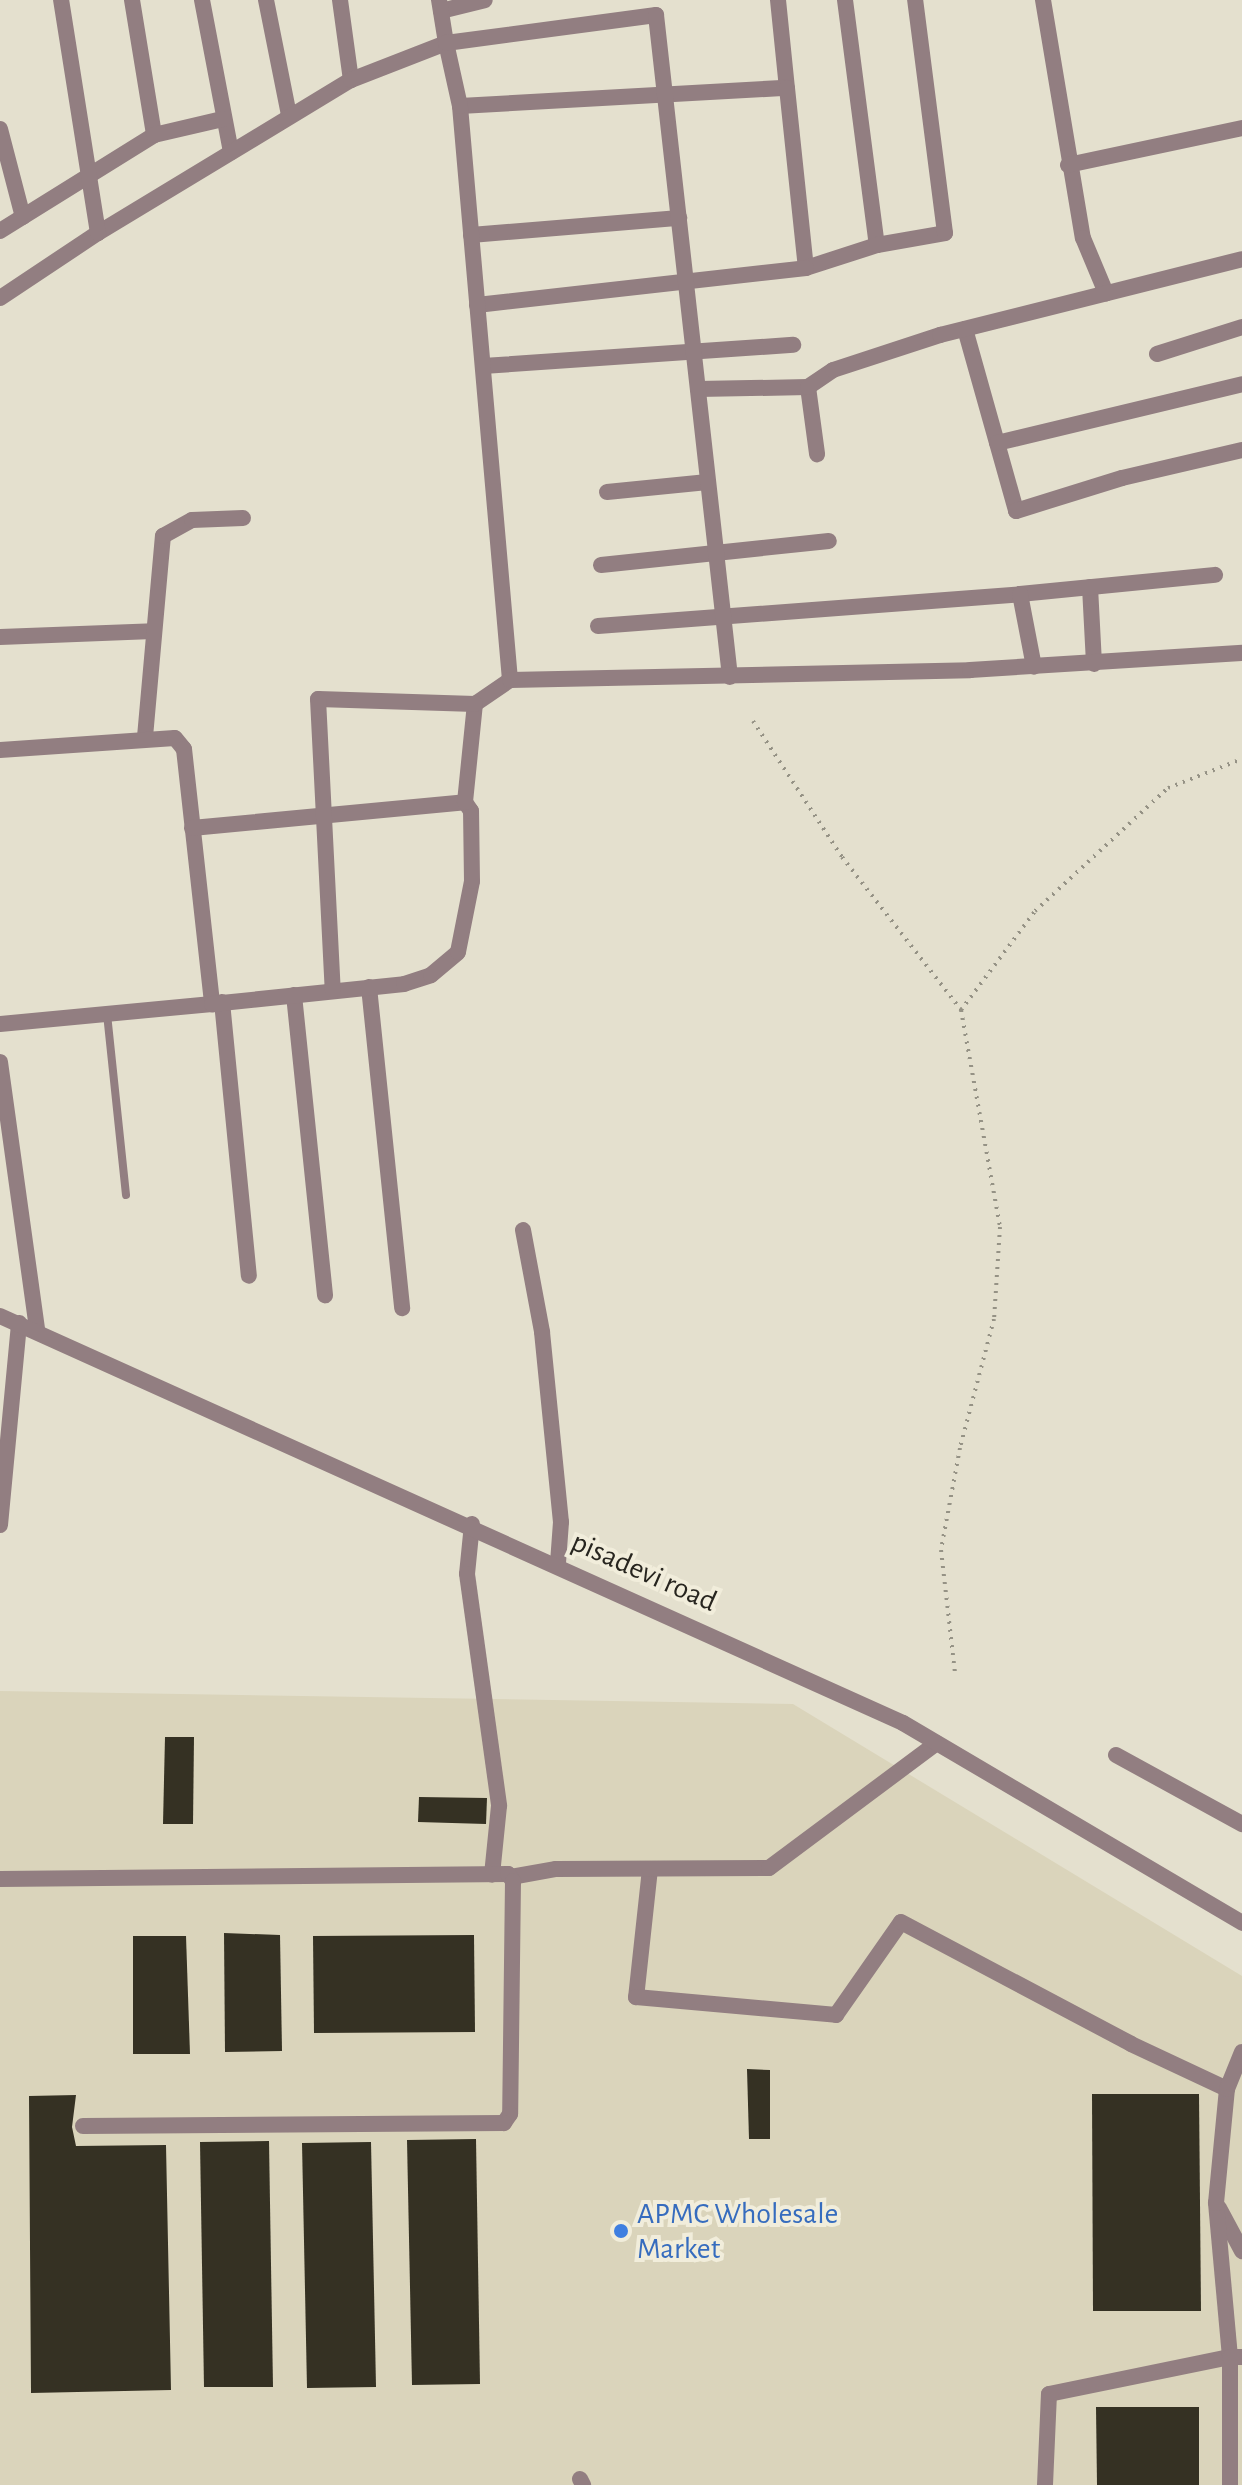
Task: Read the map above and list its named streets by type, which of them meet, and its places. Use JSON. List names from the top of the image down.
{
  "streets": {
    "street": ["pisadevi road"]
  },
  "places": ["APMC Wholesale Market"]
}
